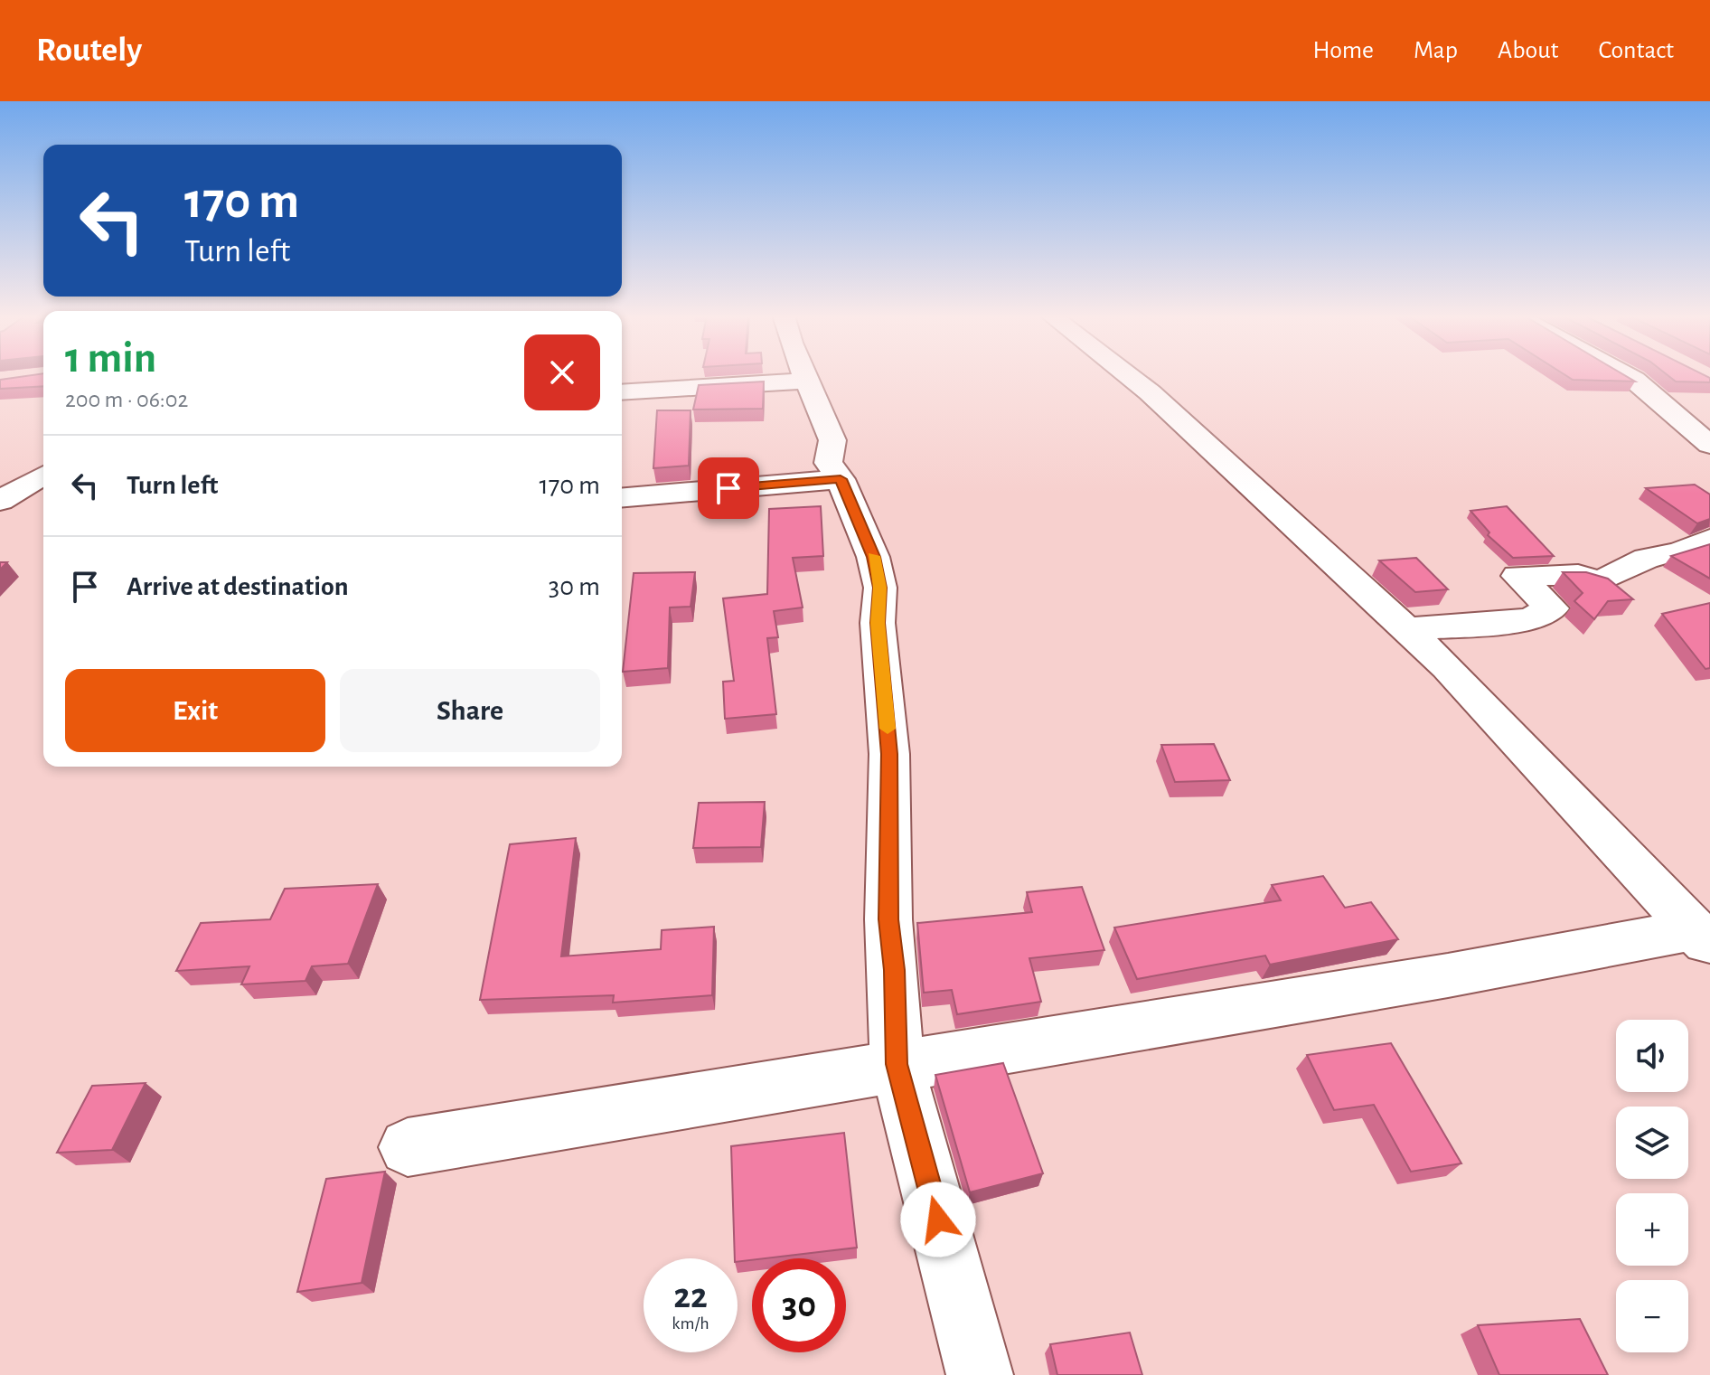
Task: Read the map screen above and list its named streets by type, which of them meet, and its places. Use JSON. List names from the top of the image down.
{
  "page": {
    "header": "Routely",
    "nav": [
      "Home",
      "Map",
      "About",
      "Contact"
    ],
    "turn": ["170 m", "Turn left"],
    "heading": ["1 min", "200 m · 06:02"],
    "list": [
      {
        "name": "Turn left",
        "value": "170 m"
      },
      {
        "name": "Arrive at destination",
        "value": "30 m"
      }
    ],
    "buttons": ["Exit", "Share"],
    "map_buttons": ["+", "−"],
    "speed": "22 km/h",
    "limit": "30"
  }
}
